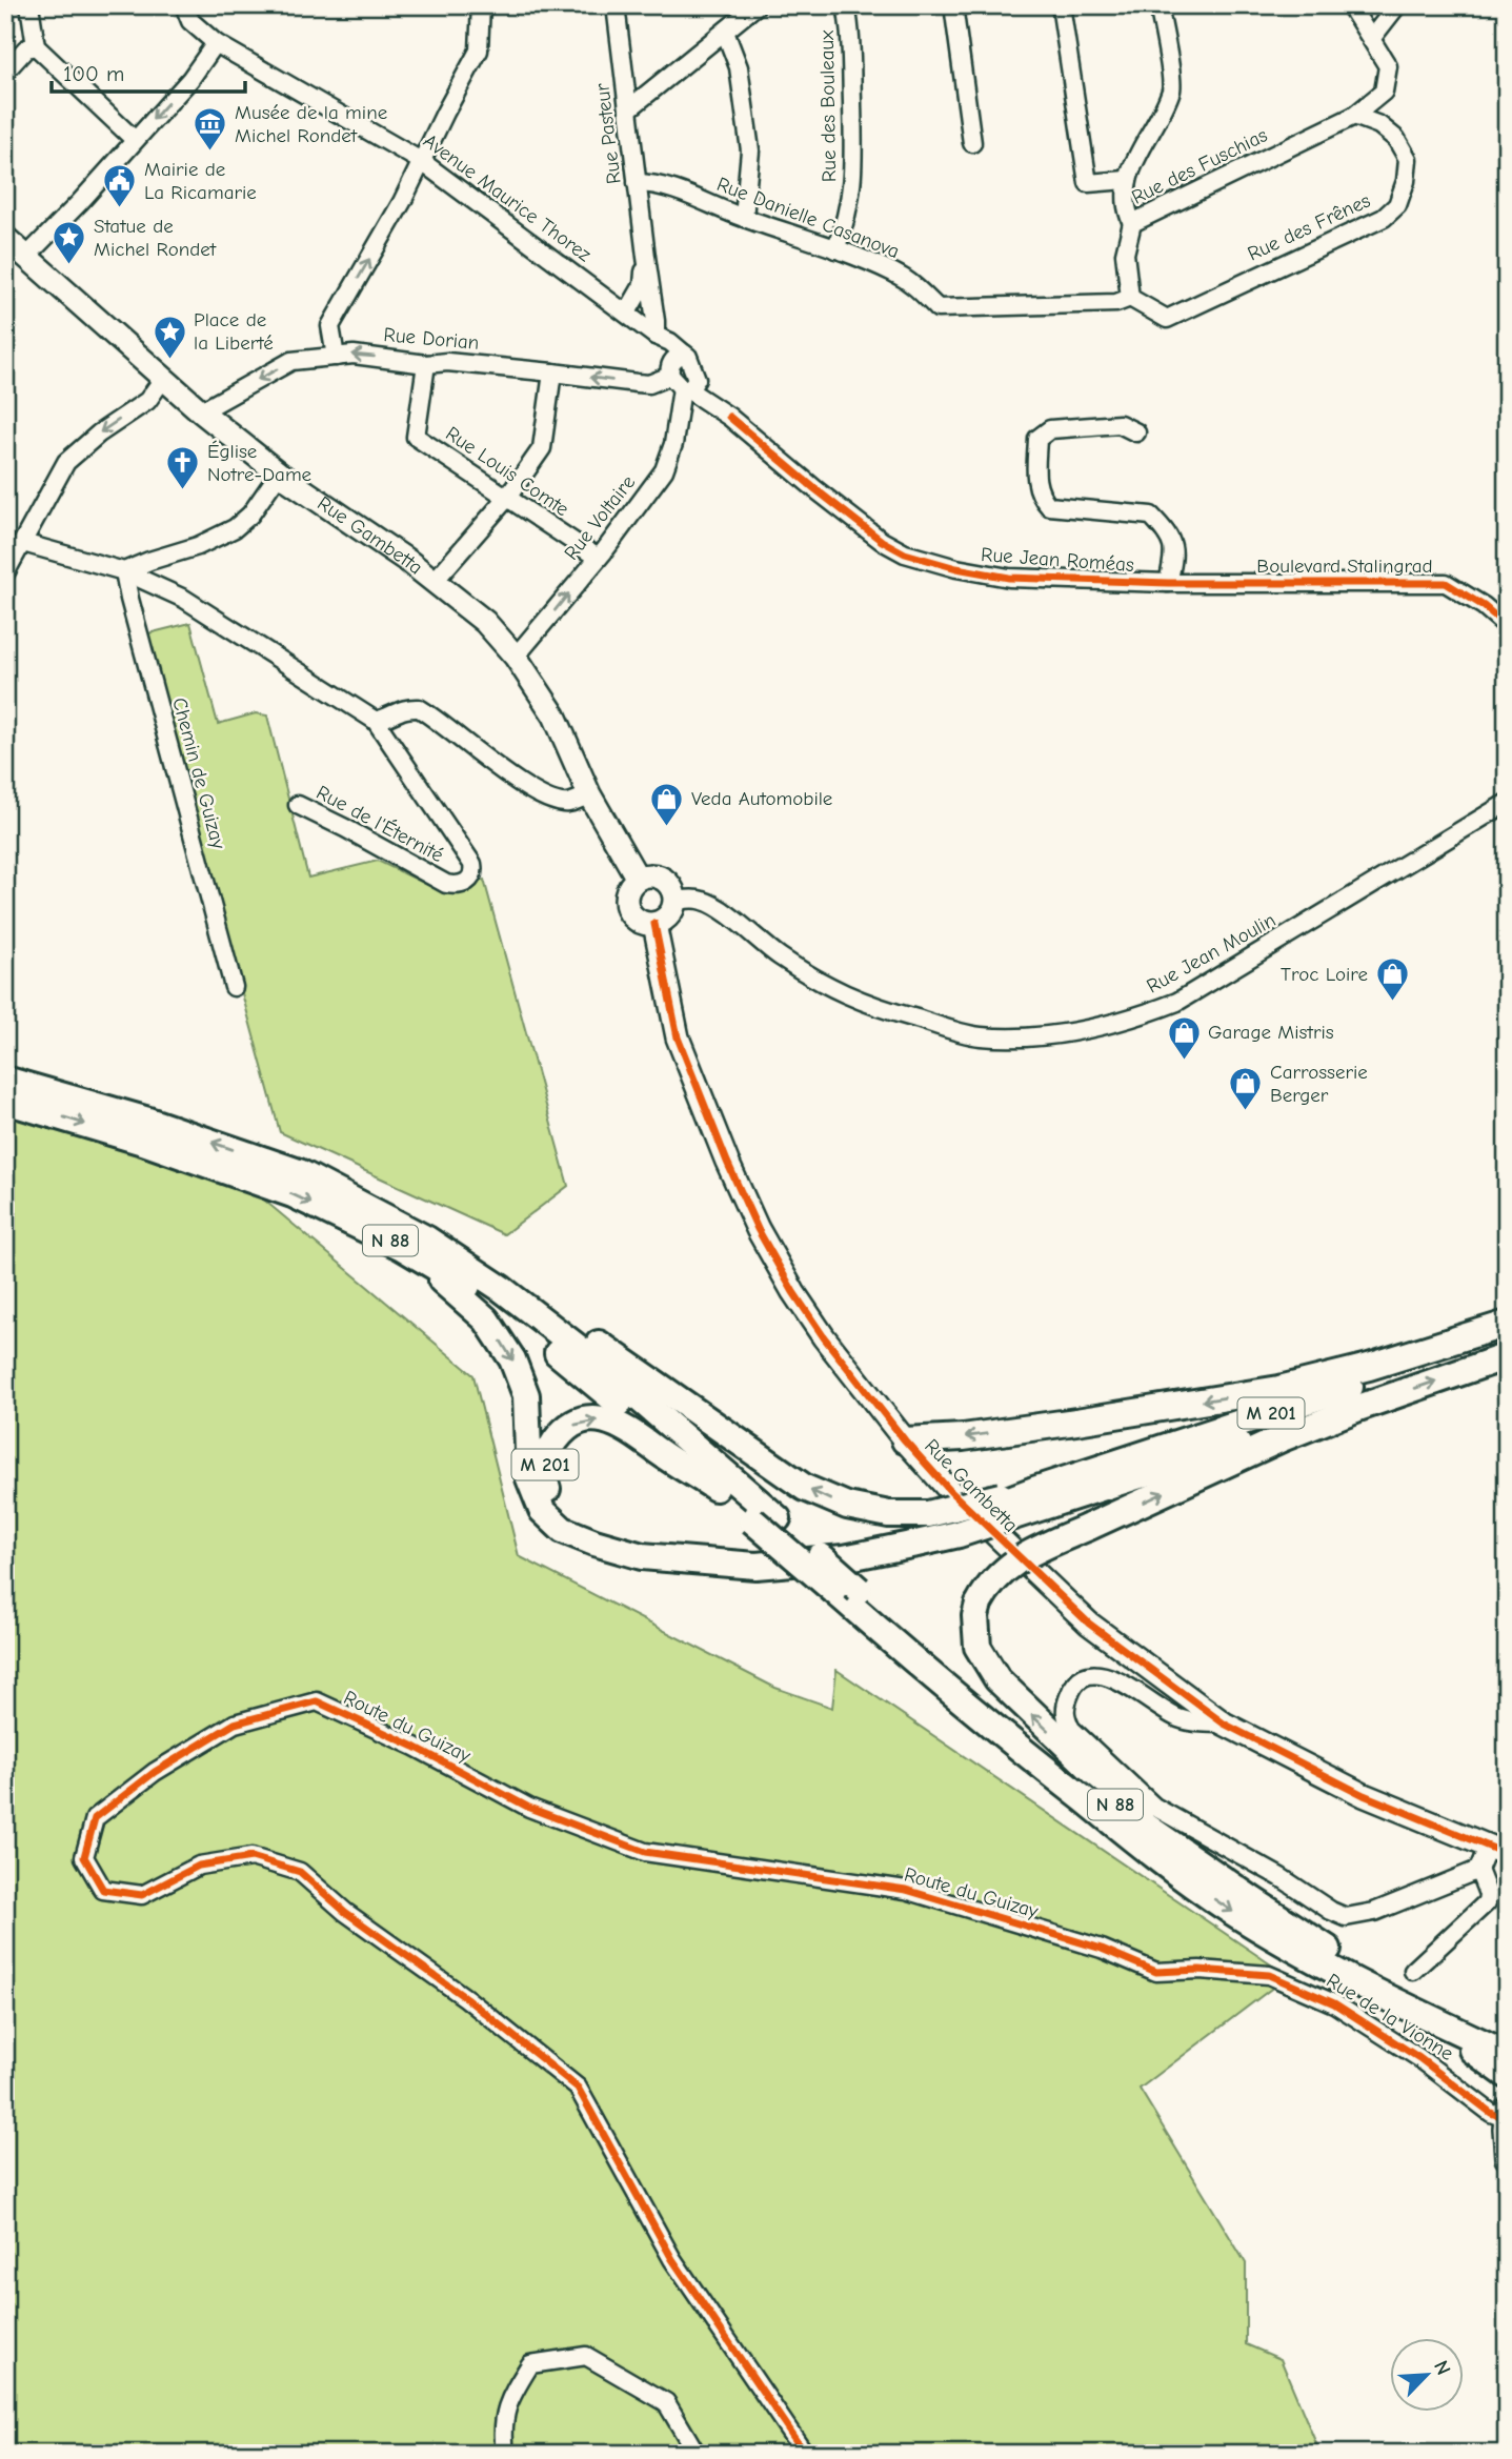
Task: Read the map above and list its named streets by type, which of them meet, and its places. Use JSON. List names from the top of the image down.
{
  "streets": {
    "highway": ["N 88", "M 201"],
    "main road": ["Rue Gambetta"],
    "street": [
      "Rue des Bouleaux",
      "Rue Pasteur",
      "Rue des Fuschias",
      "Avenue Maurice Thorez",
      "Rue Danielle Casanova",
      "Rue des Frênes",
      "Rue Dorian",
      "Rue Louis Comte",
      "Rue Voltaire",
      "Rue Jean Roméas",
      "Boulevard Stalingrad",
      "Chemin de Guizay",
      "Rue de l'Éternité",
      "Rue Jean Moulin",
      "Route du Guizay",
      "Rue de la Vionne"
    ]
  },
  "crossings": [
    ["Rue des Bouleaux", "Rue Danielle Casanova"],
    ["Rue Pasteur", "Avenue Maurice Thorez"],
    ["Rue Pasteur", "Rue Danielle Casanova"],
    ["Rue des Fuschias", "Rue Danielle Casanova"],
    ["Rue des Fuschias", "Rue des Frênes"],
    ["Avenue Maurice Thorez", "Rue Dorian"],
    ["Avenue Maurice Thorez", "Rue Voltaire"],
    ["Avenue Maurice Thorez", "Rue Jean Roméas"],
    ["Rue Danielle Casanova", "Rue des Frênes"],
    ["Rue Dorian", "Rue Louis Comte"],
    ["Rue Dorian", "Rue Voltaire"],
    ["Rue Dorian", "Rue Gambetta"],
    ["Rue Dorian", "Rue Jean Roméas"],
    ["Rue Louis Comte", "Rue Voltaire"],
    ["Rue Voltaire", "Rue Gambetta"],
    ["Rue Voltaire", "Rue Jean Roméas"],
    ["Rue Gambetta", "Rue Jean Moulin"],
    ["Rue Jean Roméas", "Boulevard Stalingrad"],
    ["Chemin de Guizay", "Rue de l'Éternité"],
    ["N 88", "M 201"],
    ["Route du Guizay", "Rue de la Vionne"]
  ],
  "one_way": ["Rue Dorian"],
  "places": {
    "museum": ["Musée de la mine Michel Rondet"],
    "public building": ["Mairie de La Ricamarie"],
    "place": ["Statue de Michel Rondet", "Place de la Liberté"],
    "church": ["Église Notre-Dame"],
    "shop": [
      "Veda Automobile",
      "Troc Loire",
      "Garage Mistris",
      "Carrosserie Berger"
    ]
  },
  "scale_bar": "100 m",
  "north": "top right"
}
